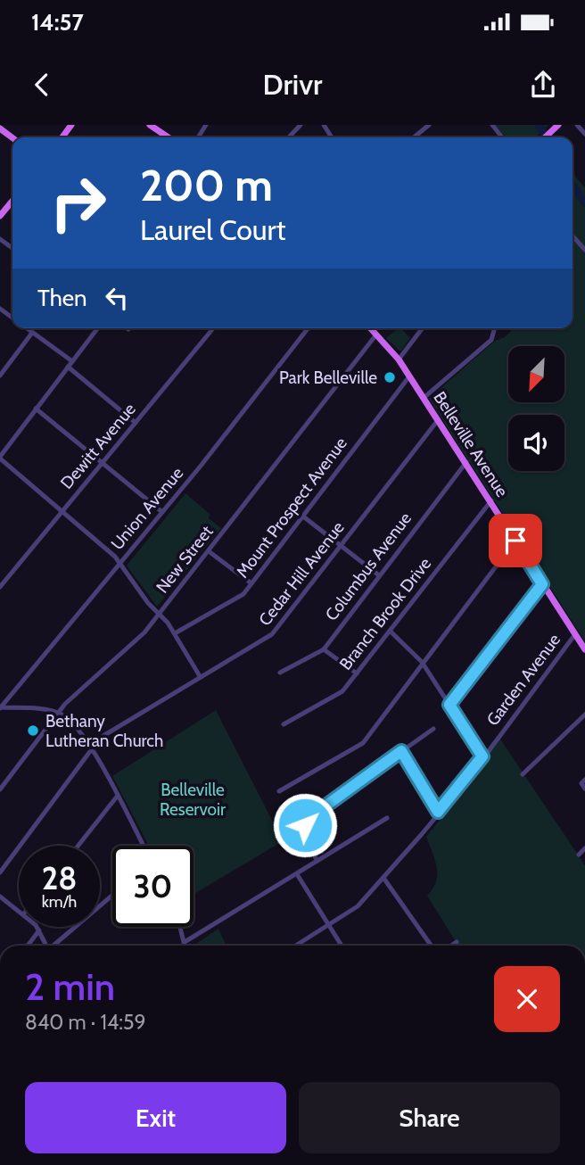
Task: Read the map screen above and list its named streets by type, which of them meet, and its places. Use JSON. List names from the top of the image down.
{
  "streets": {
    "main road": ["Belleville Avenue"],
    "street": [
      "Dewitt Avenue",
      "Mount Prospect Avenue",
      "Union Avenue",
      "New Street",
      "Columbus Avenue",
      "Cedar Hill Avenue",
      "Branch Brook Drive",
      "Garden Avenue"
    ]
  },
  "crossings": [
    ["Belleville Avenue", "Mount Prospect Avenue"],
    ["Belleville Avenue", "New Street"],
    ["Belleville Avenue", "Columbus Avenue"],
    ["Belleville Avenue", "Cedar Hill Avenue"],
    ["Belleville Avenue", "Branch Brook Drive"],
    ["Belleville Avenue", "Garden Avenue"]
  ],
  "parks": ["Belleville Reservoir"],
  "places": ["Park Belleville", "Bethany Lutheran Church"],
  "north": "bottom left",
  "page": {
    "status": "14:57",
    "header": "Drivr",
    "turn": ["200 m", "Laurel Court"],
    "then": "Then",
    "speed": "28 km/h",
    "limit": "30",
    "heading": ["2 min", "840 m · 14:59"],
    "buttons": ["Exit", "Share"]
  }
}
